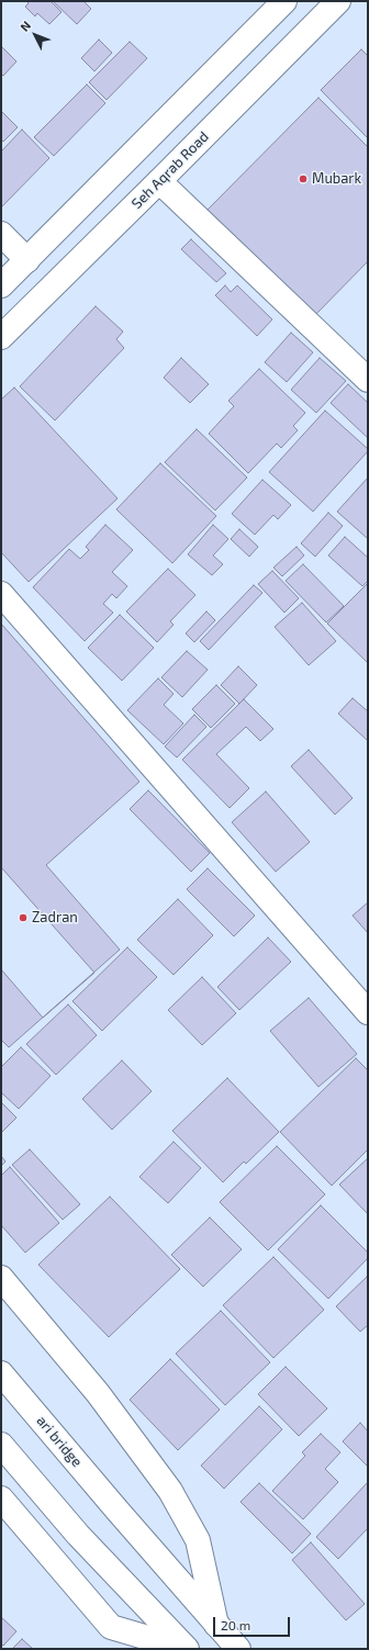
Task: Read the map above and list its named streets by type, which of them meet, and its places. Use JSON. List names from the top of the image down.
{
  "streets": {
    "main road": ["Seh Aqrab Road", "ari bridge"]
  },
  "places": ["Mubark", "Zadran"],
  "scale_bar": "20 m",
  "north": "top left"
}
